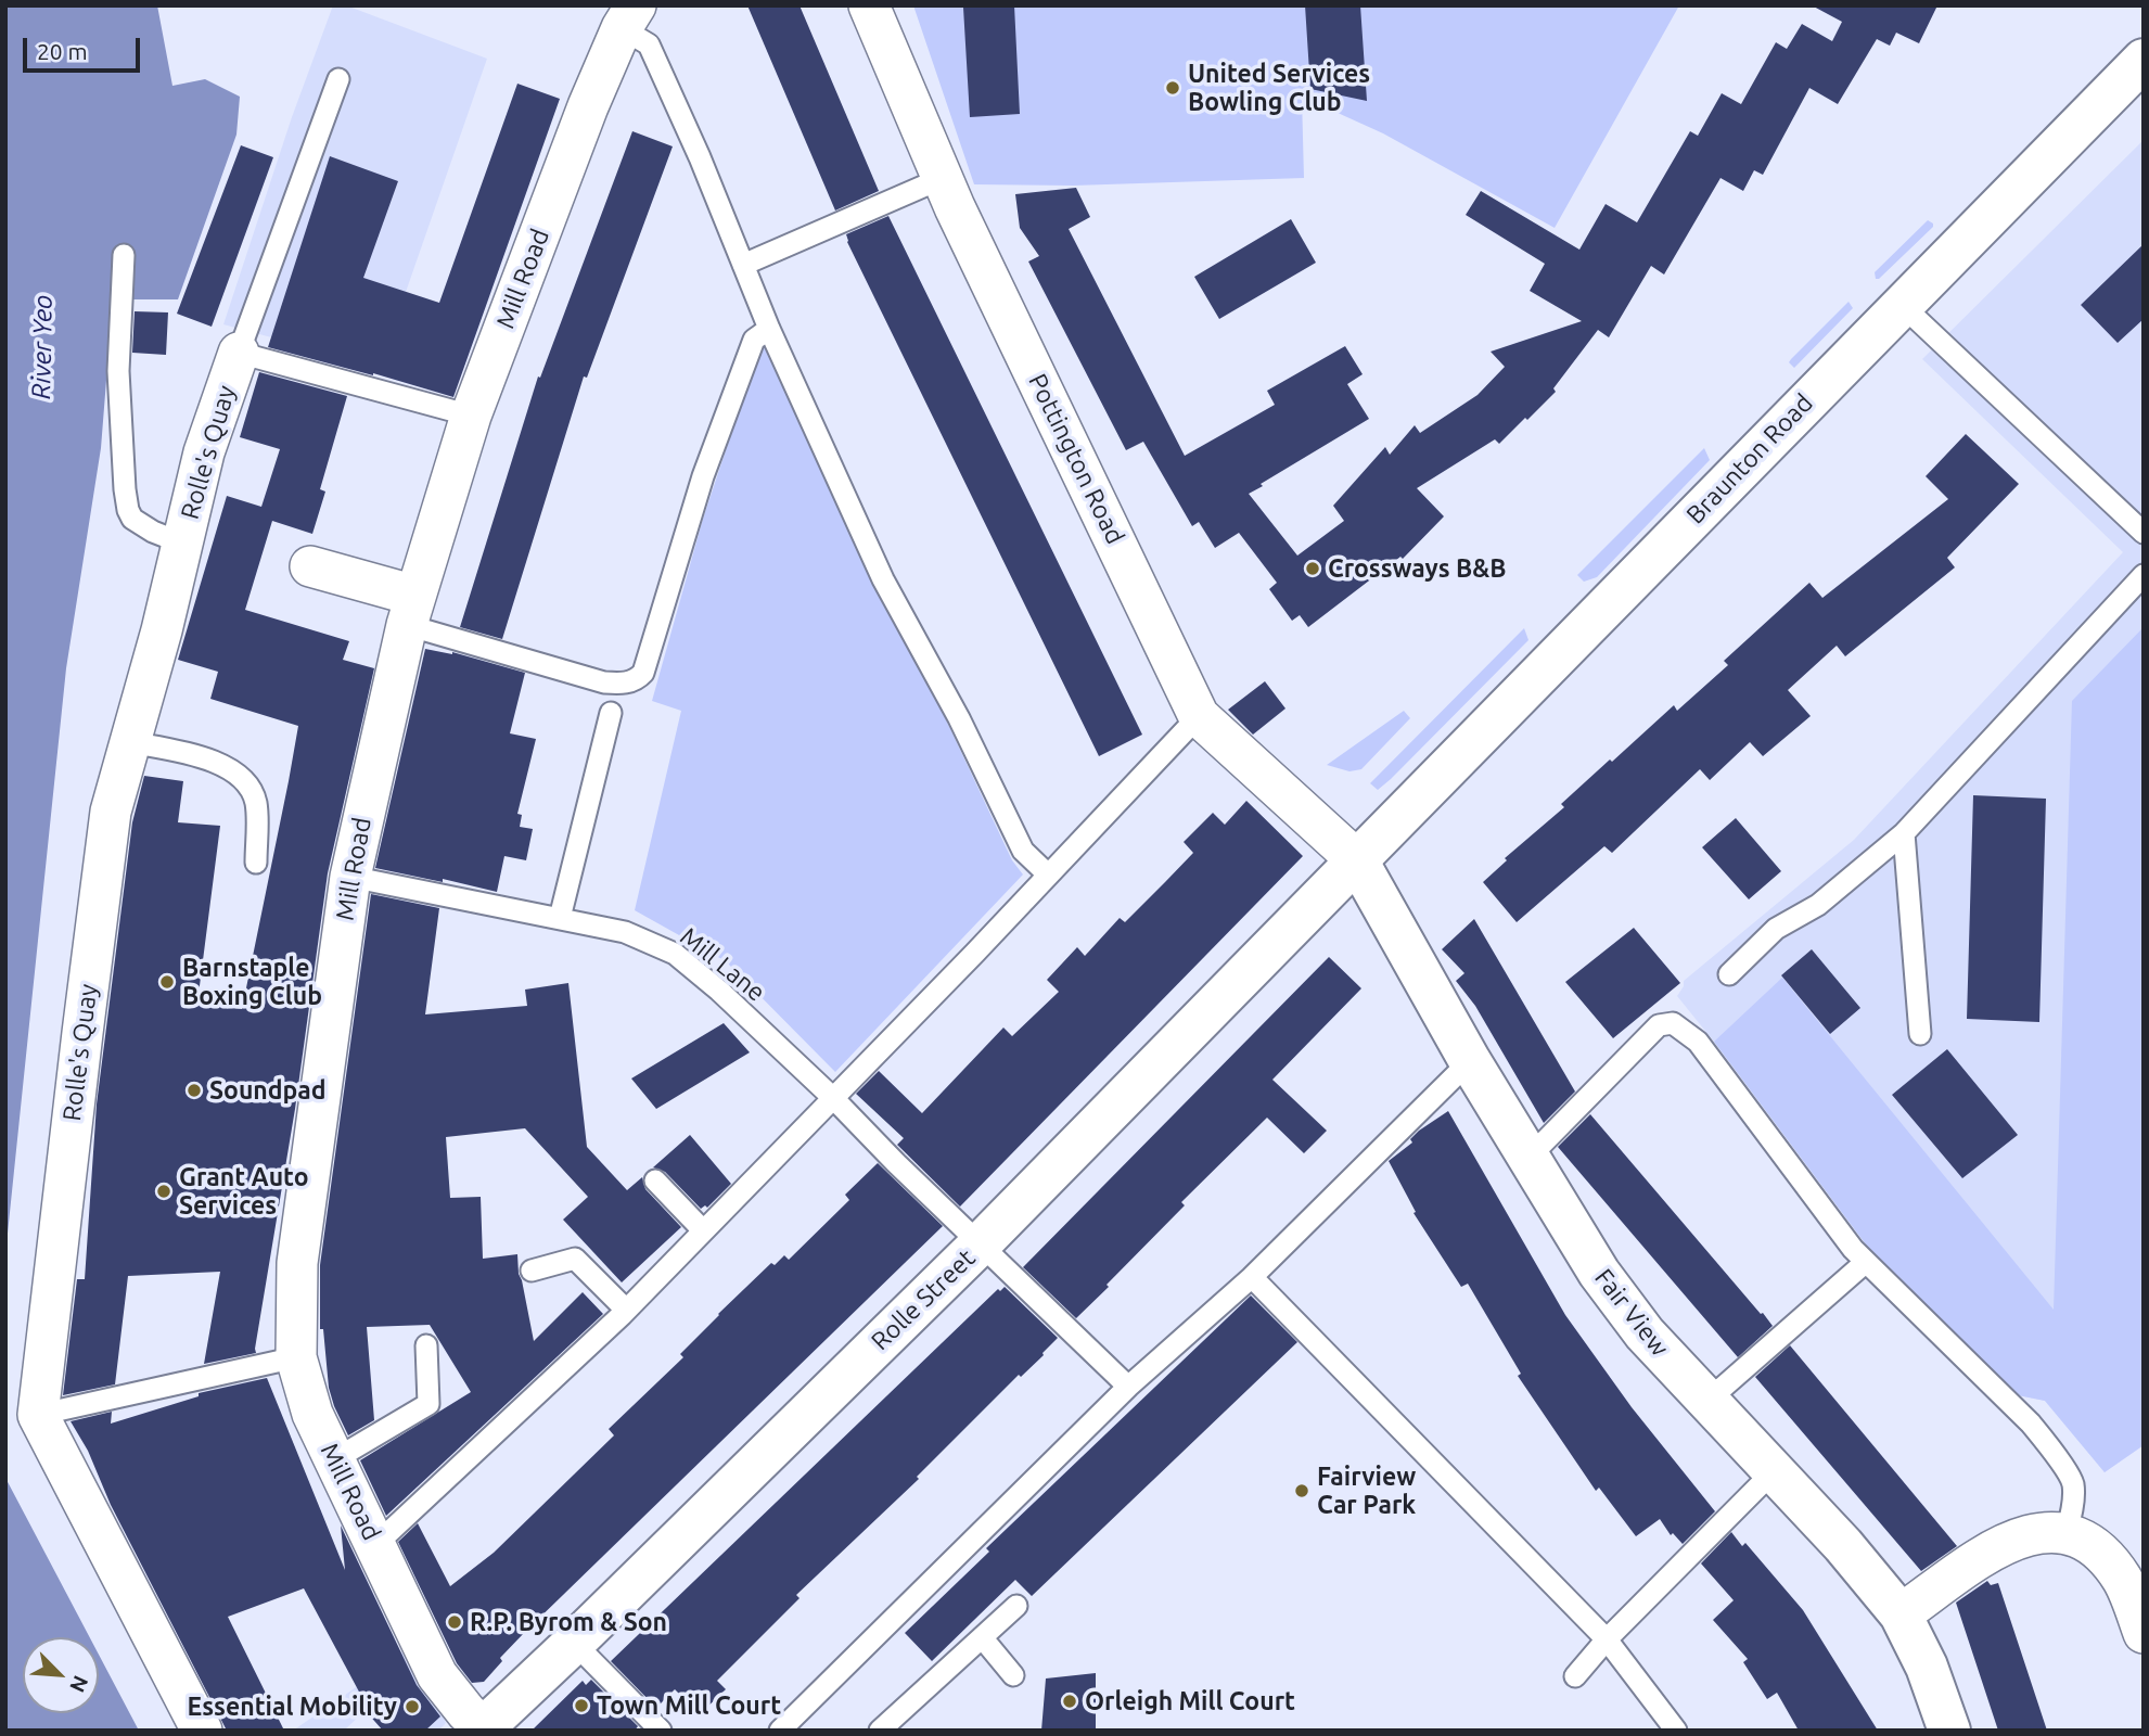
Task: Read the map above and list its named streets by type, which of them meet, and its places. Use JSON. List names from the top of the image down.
{
  "streets": {
    "main road": ["Braunton Road", "Rolle Street", "Fair View"],
    "street": ["Mill Road", "Rolle's Quay", "Pottington Road"],
    "lane": ["Mill Lane"]
  },
  "crossings": [
    ["Mill Road", "Mill Lane"],
    ["Mill Road", "Rolle Street"],
    ["Pottington Road", "Braunton Road"],
    ["Pottington Road", "Rolle Street"],
    ["Pottington Road", "Fair View"],
    ["Braunton Road", "Rolle Street"],
    ["Braunton Road", "Fair View"],
    ["Mill Lane", "Rolle Street"],
    ["Rolle Street", "Fair View"]
  ],
  "water": ["River Yeo"],
  "places": [
    "United Services Bowling Club",
    "Crossways B&B",
    "Barnstaple Boxing Club",
    "Soundpad",
    "Grant Auto Services",
    "Fairview Car Park",
    "R.P. Byrom & Son",
    "Orleigh Mill Court",
    "Town Mill Court",
    "Essential Mobility"
  ],
  "scale_bar": "20 m",
  "north": "bottom right"
}
